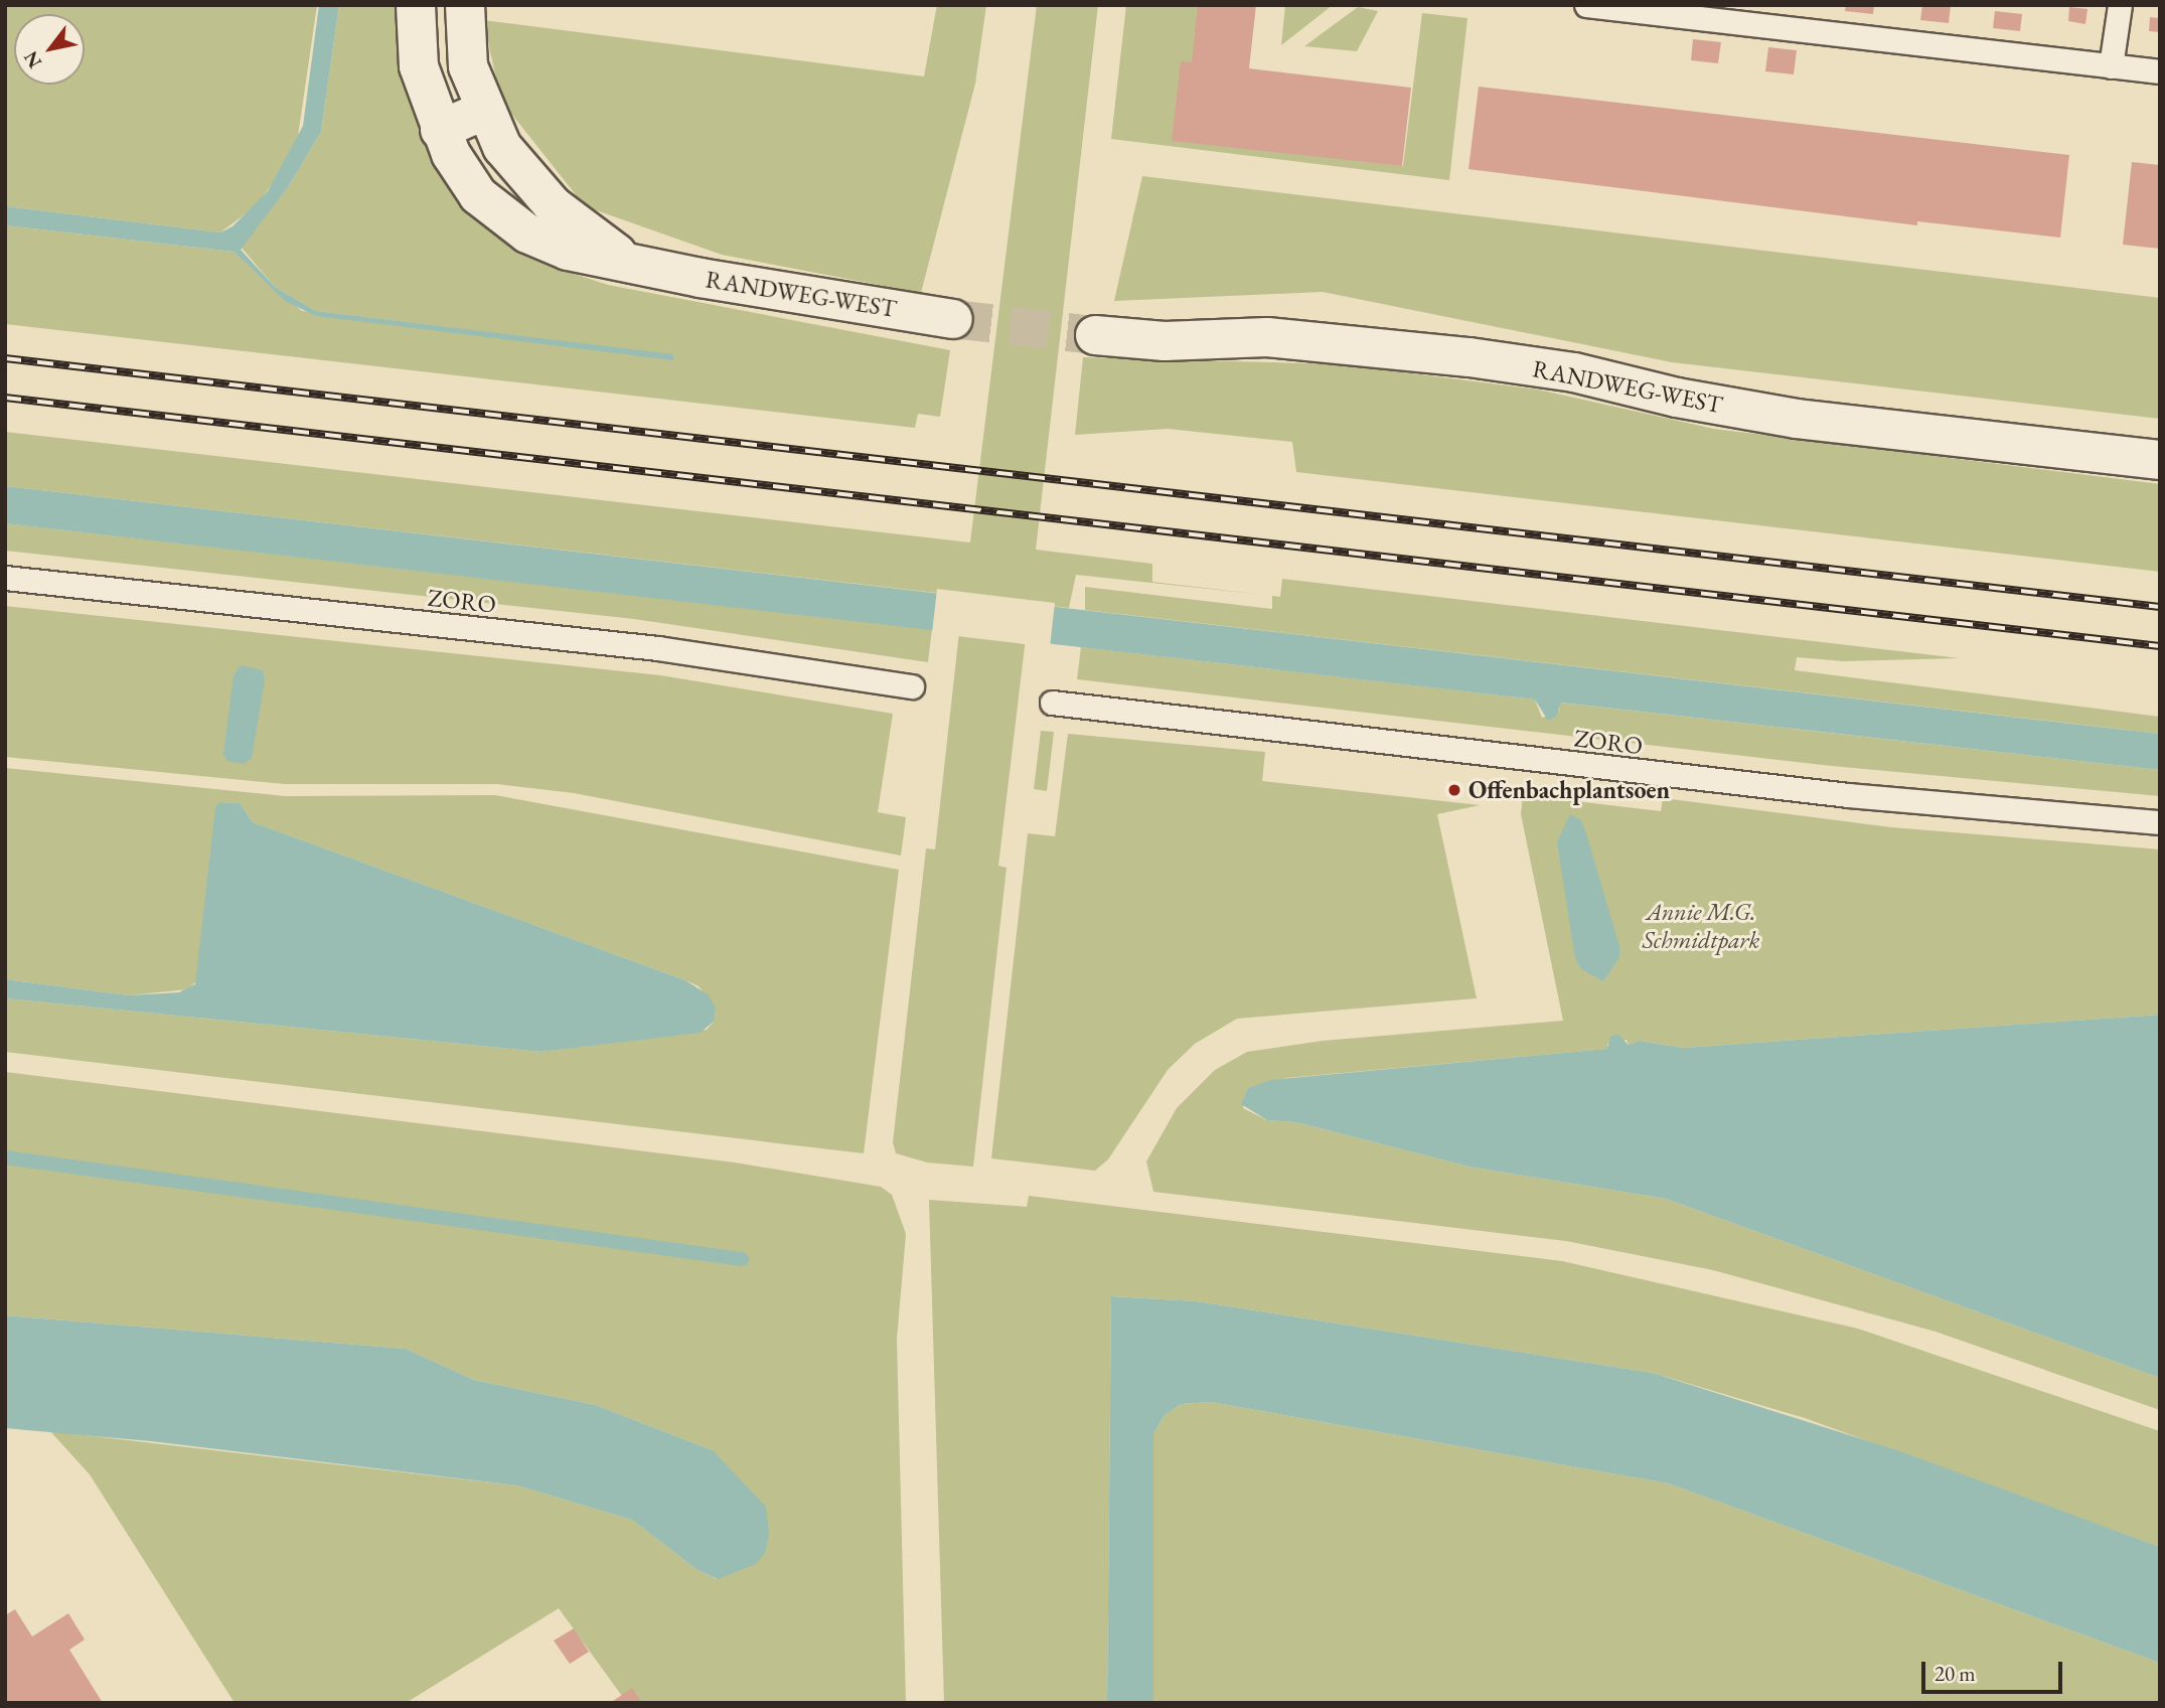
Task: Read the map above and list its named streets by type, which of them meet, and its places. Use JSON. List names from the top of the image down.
{
  "streets": {
    "main road": ["RANDWEG-WEST"],
    "lane": ["ZORO"]
  },
  "parks": ["Annie M.G. Schmidtpark"],
  "places": ["Offenbachplantsoen"],
  "scale_bar": "20 m",
  "north": "bottom left"
}
